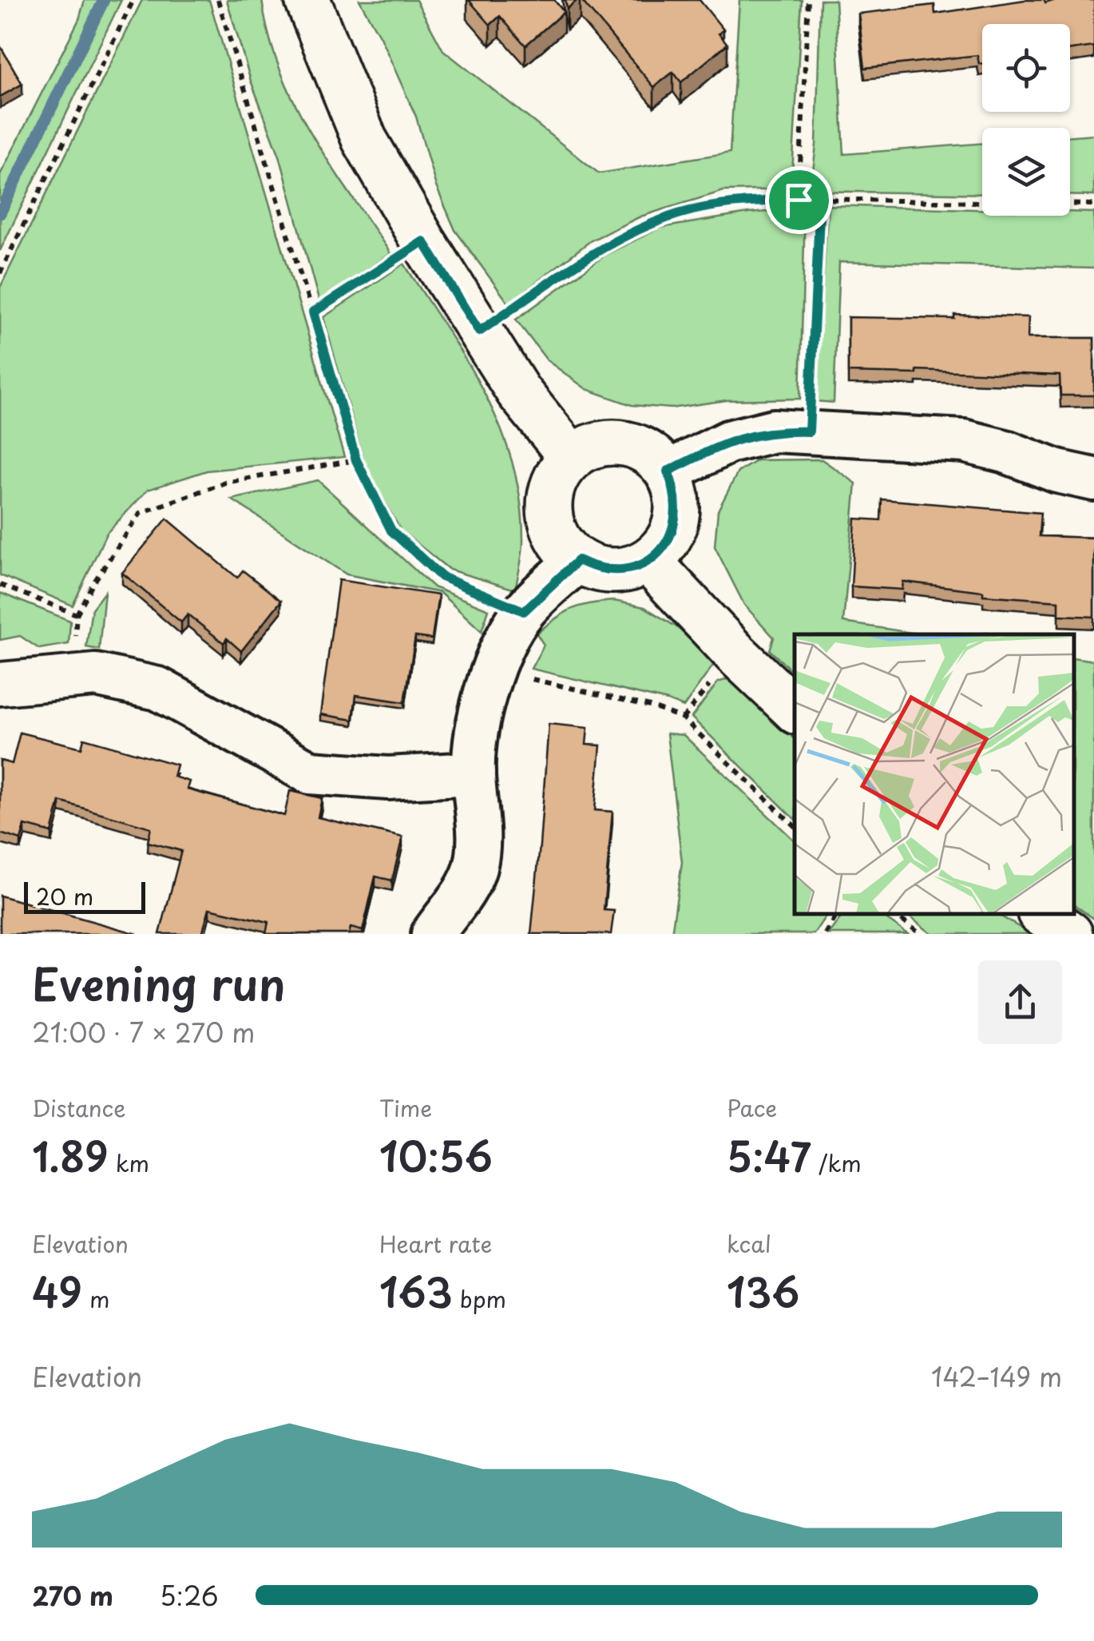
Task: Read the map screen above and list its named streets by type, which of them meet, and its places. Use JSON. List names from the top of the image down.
{
  "scale_bar": "20 m",
  "page": {
    "scale": "20 m",
    "heading": ["Evening run", "21:00 · 7 × 270 m"],
    "stats": [
      ["Distance", "1.89 km"],
      ["Time", "10:56"],
      ["Pace", "5:47 /km"],
      ["Elevation", "49 m"],
      ["Heart rate", "163 bpm"],
      ["kcal", "136"]
    ],
    "chart": ["Elevation", "142–149 m"],
    "list": [
      {
        "name": "270 m",
        "note": "5:26"
      }
    ]
  }
}
